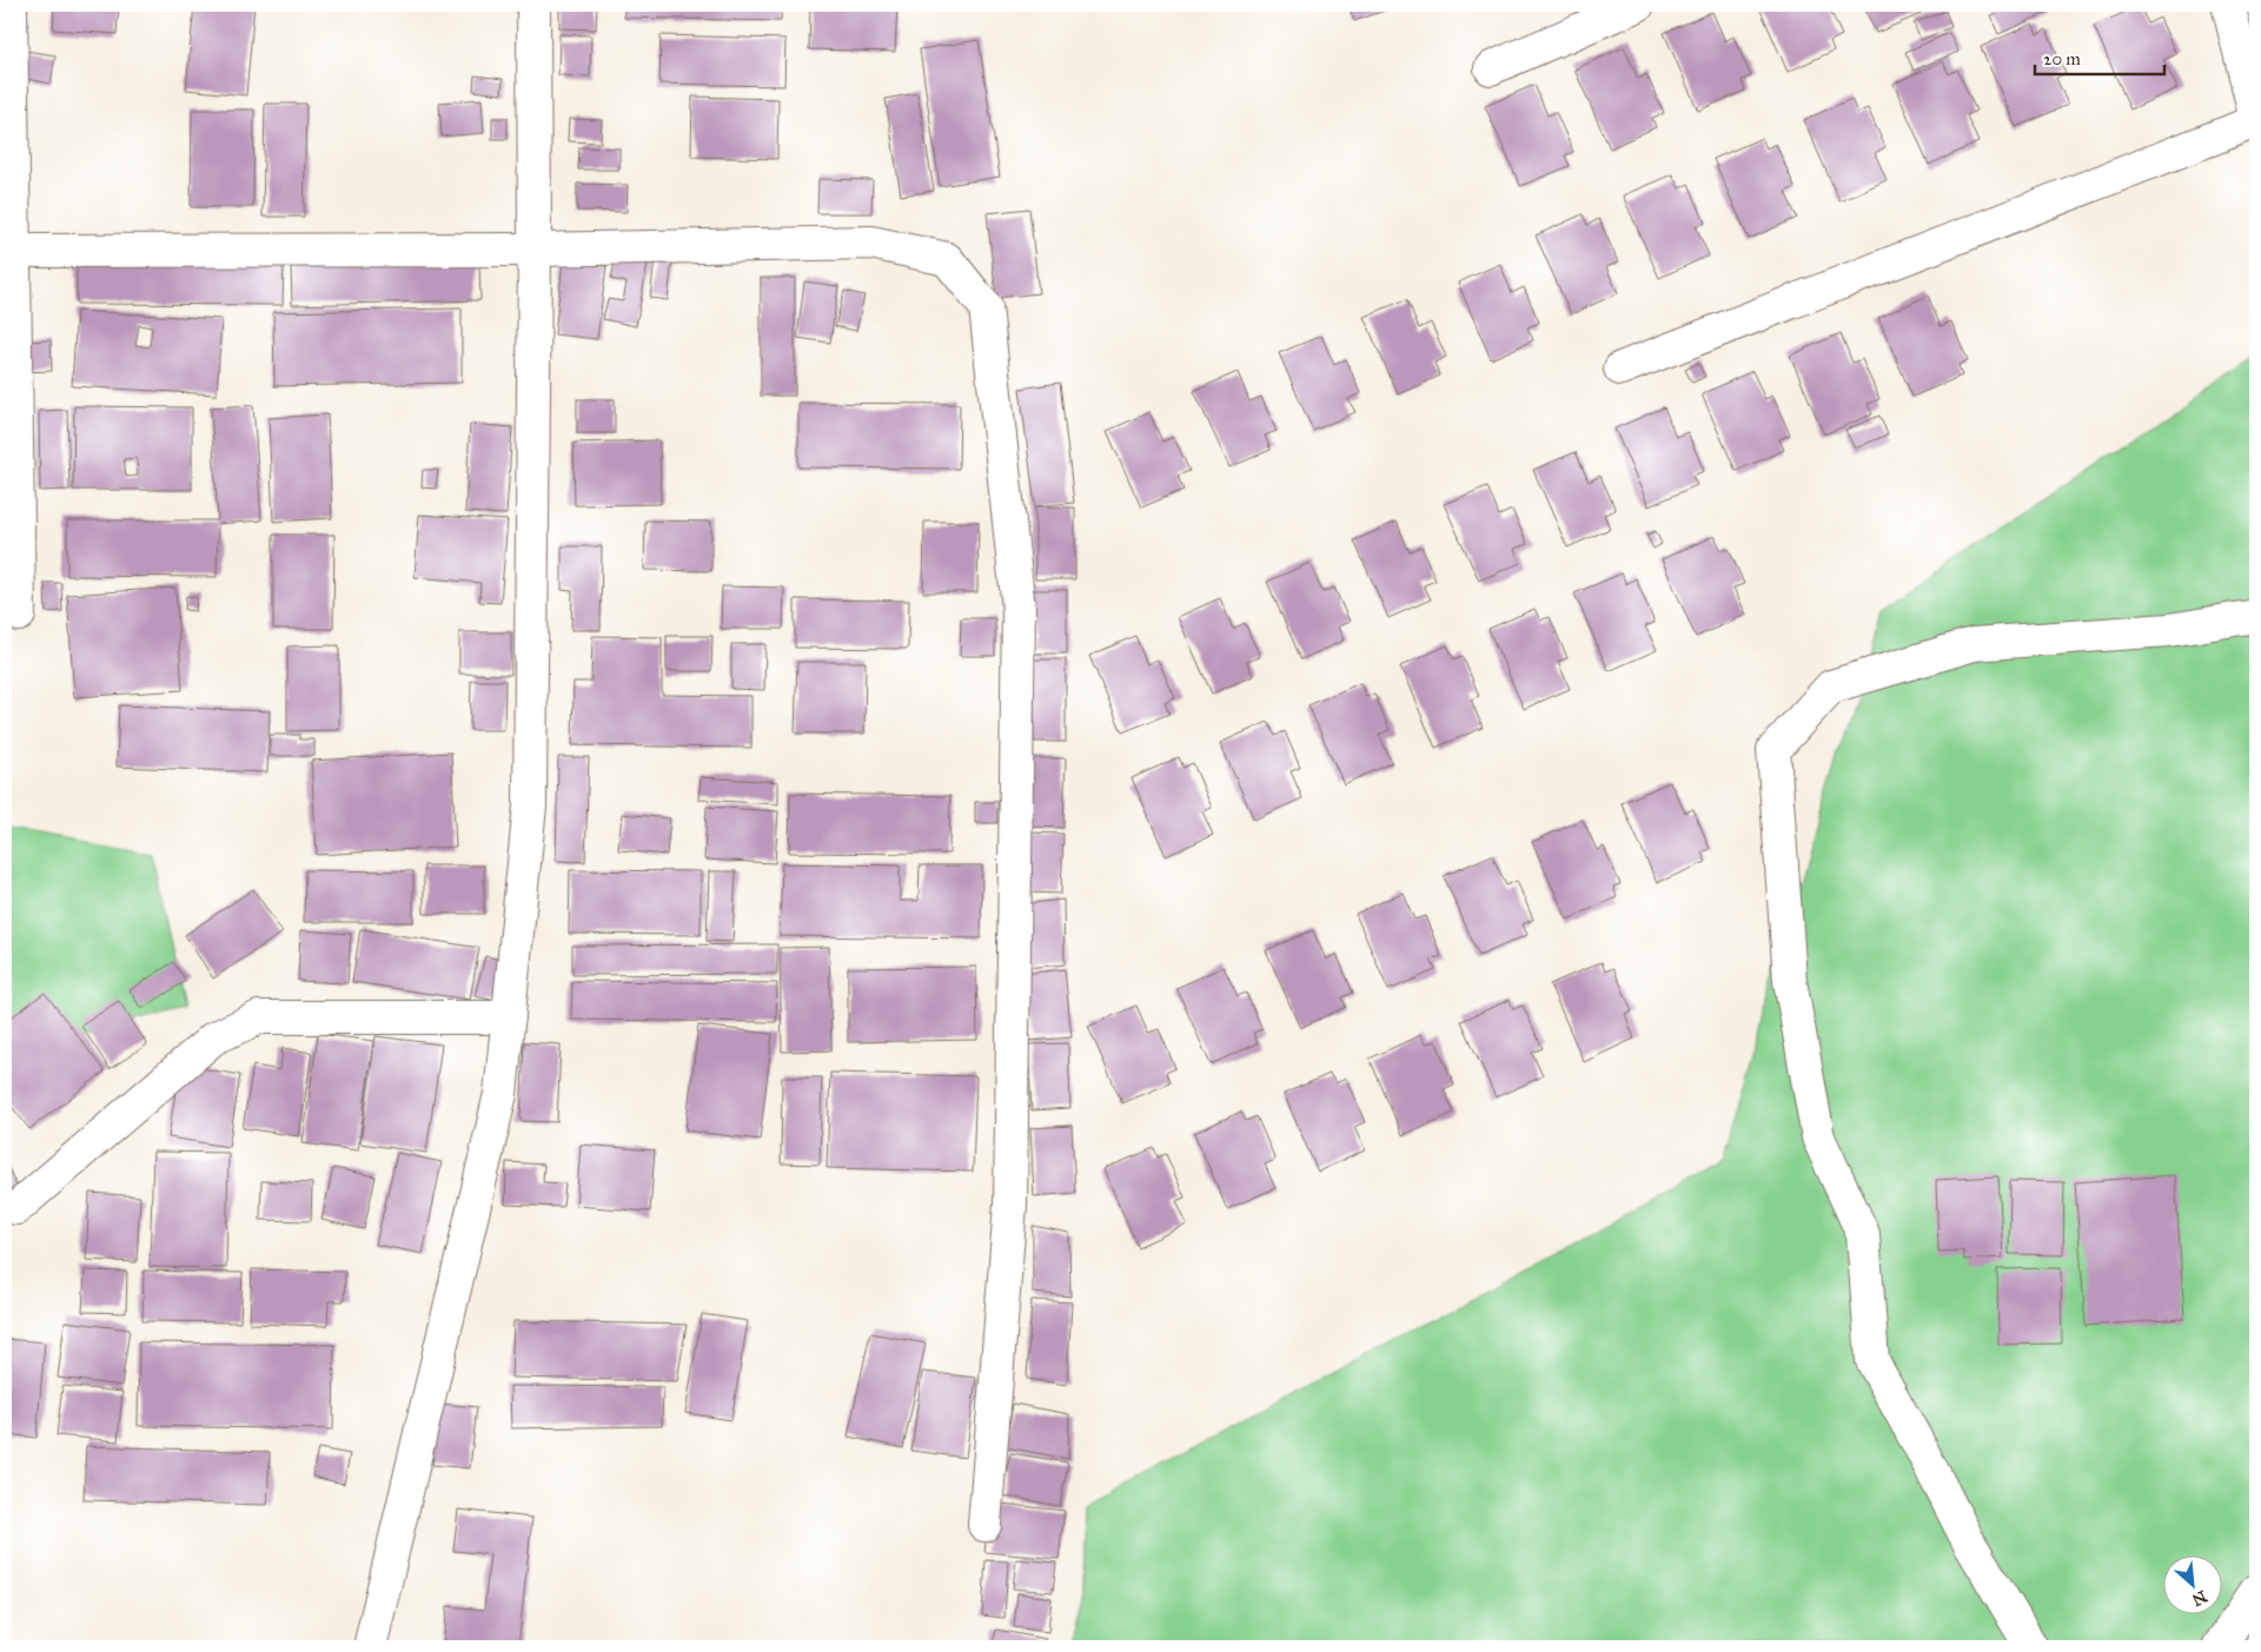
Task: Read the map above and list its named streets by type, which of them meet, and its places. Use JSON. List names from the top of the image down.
{
  "scale_bar": "20 m",
  "north": "bottom right"
}
